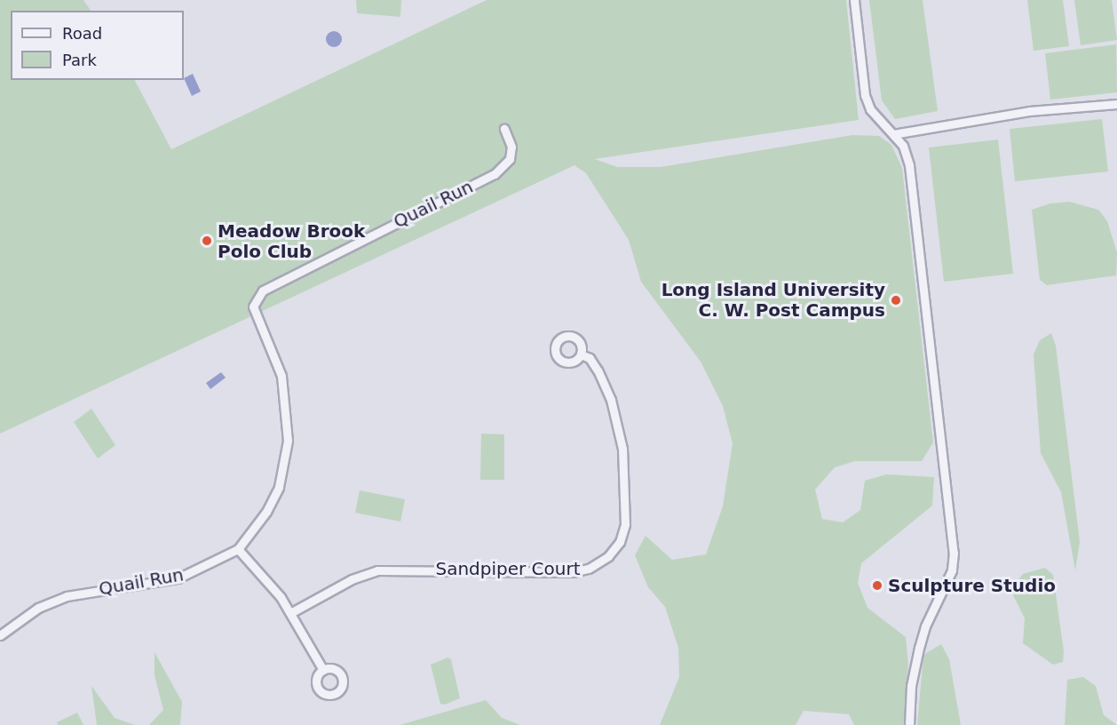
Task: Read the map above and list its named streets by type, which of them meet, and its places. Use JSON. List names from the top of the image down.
{
  "streets": {
    "street": ["Quail Run", "Sandpiper Court"]
  },
  "places": ["Meadow Brook Polo Club", "Long Island University C. W. Post Campus", "Sculpture Studio"],
  "legend": ["Road", "Park"]
}
